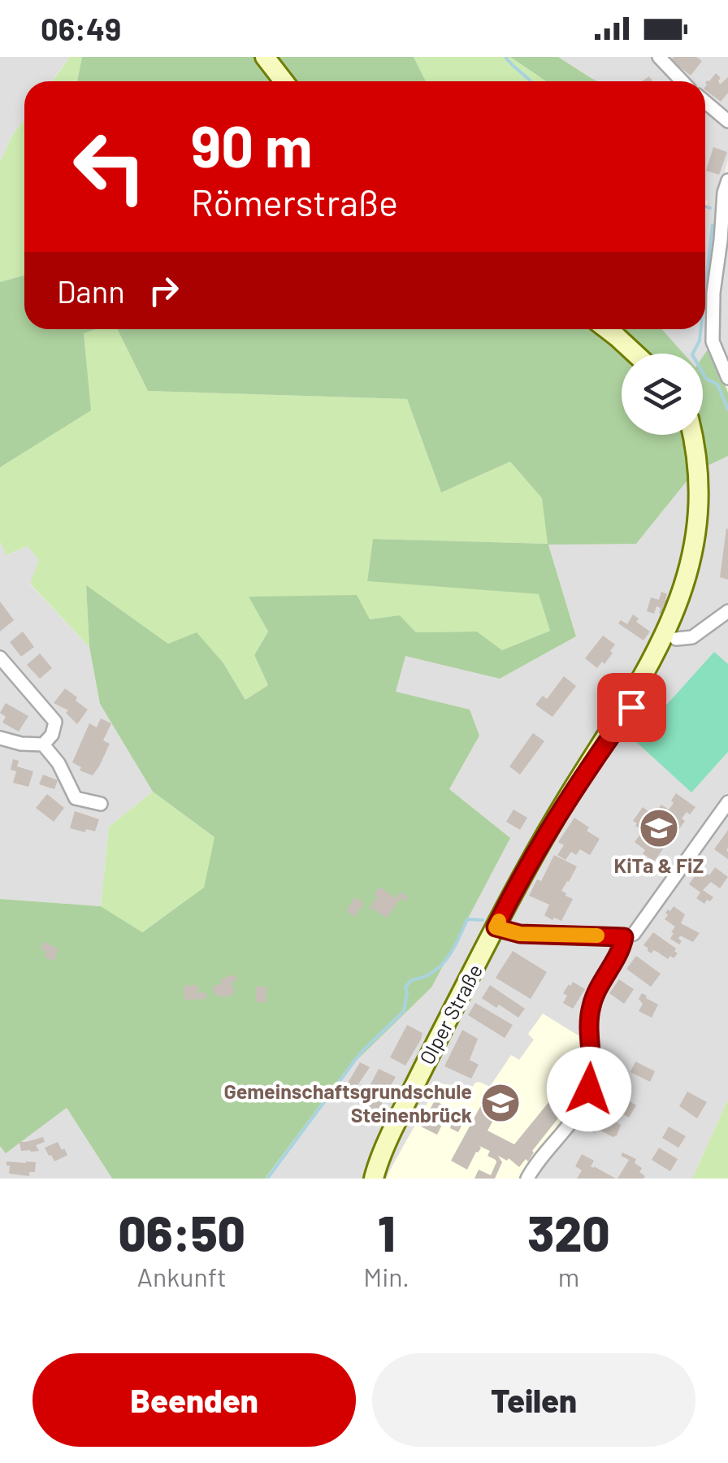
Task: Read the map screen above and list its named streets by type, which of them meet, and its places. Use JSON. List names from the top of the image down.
{
  "streets": {
    "main road": ["Olper Straße"]
  },
  "places": {
    "school or university": ["KiTa & FiZ", "Gemeinschaftsgrundschule Steinenbrück"]
  },
  "page": {
    "status": "06:49",
    "turn": ["90 m", "Römerstraße"],
    "then": "Dann",
    "eta": [
      "06:50",
      "Ankunft",
      "1",
      "Min.",
      "320",
      "m"
    ],
    "buttons": ["Beenden", "Teilen"]
  }
}
